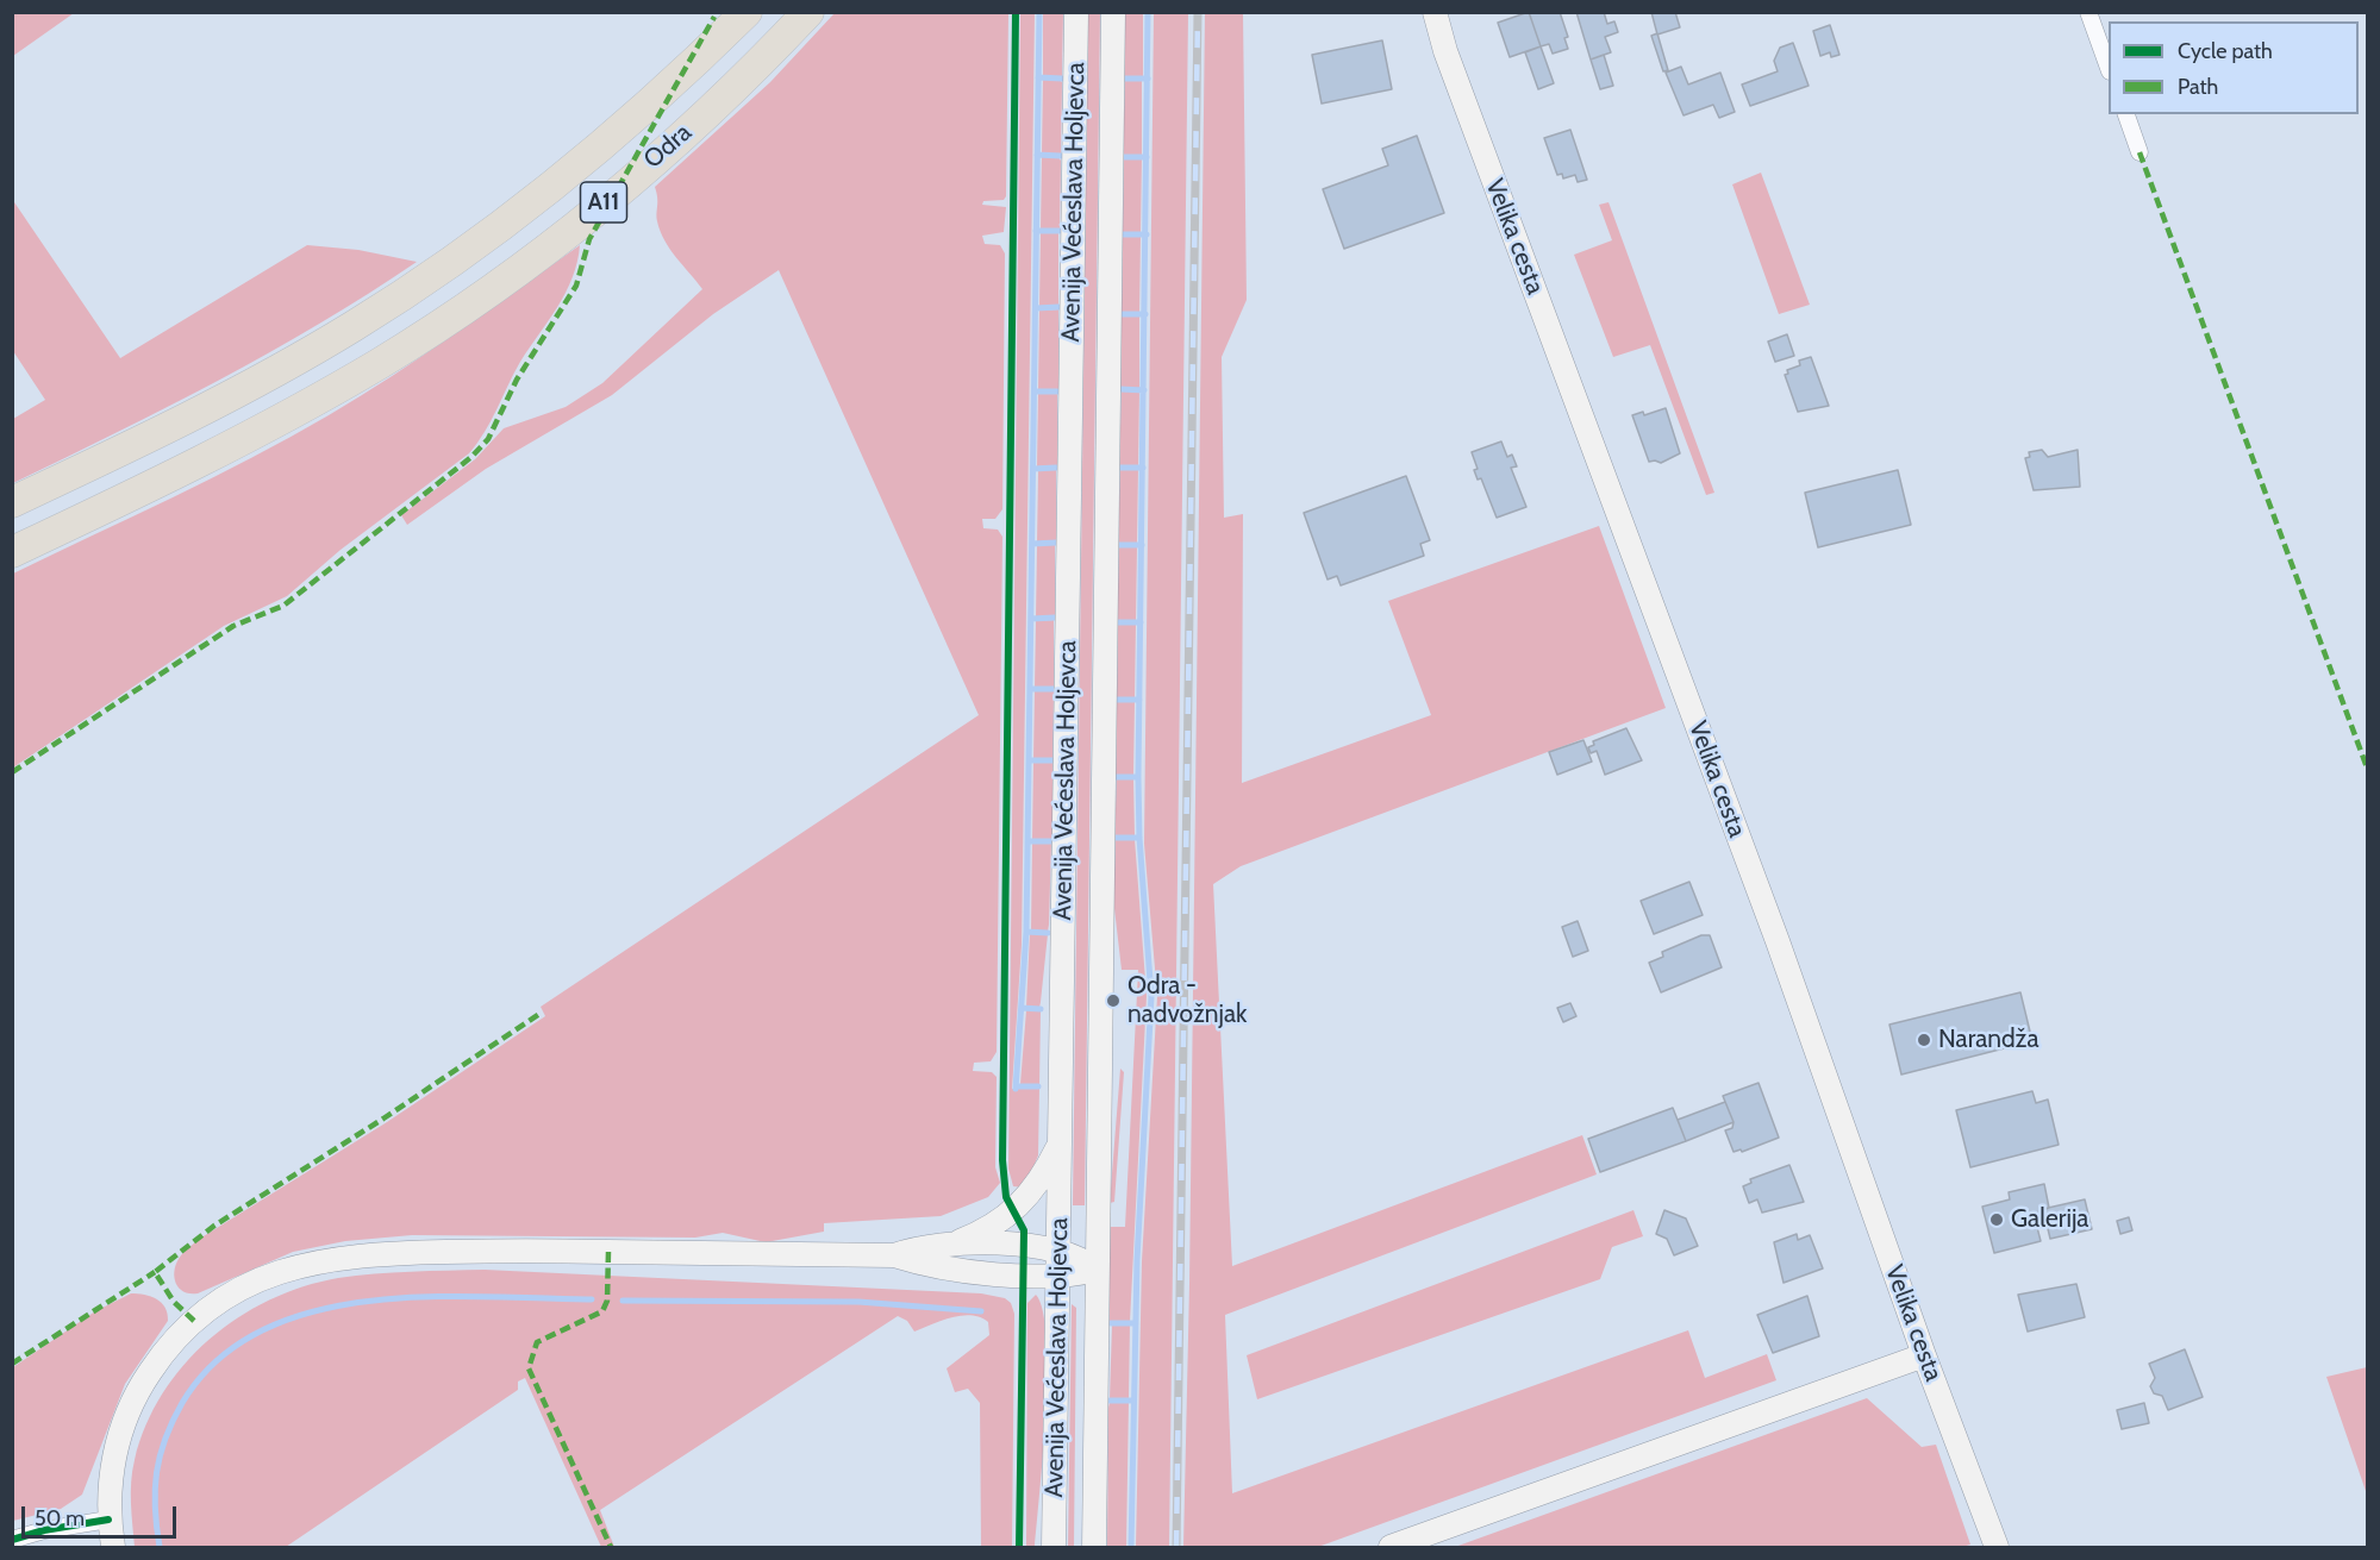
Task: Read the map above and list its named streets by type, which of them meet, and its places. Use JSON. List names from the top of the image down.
{
  "streets": {
    "highway": ["Odra", "A11"],
    "main road": ["Avenija Većeslava Holjevca", "Velika cesta"]
  },
  "places": ["Odra - nadvožnjak", "Narandža", "Galerija"],
  "legend": ["Cycle path", "Path"],
  "scale_bar": "50 m"
}
